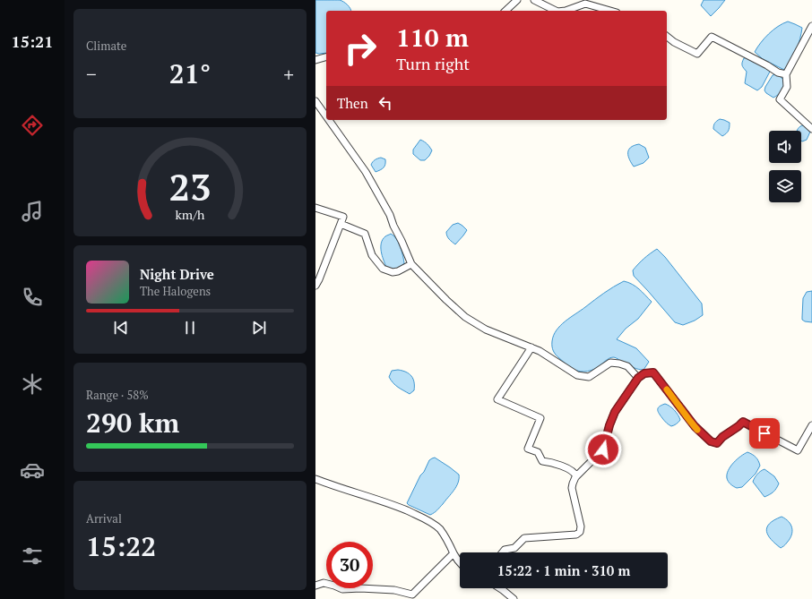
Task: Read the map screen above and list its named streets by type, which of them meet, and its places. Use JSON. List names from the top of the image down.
{
  "page": {
    "tabs": "15:21",
    "tile": [
      "Climate",
      ["Range · 58%", "290 km"],
      ["Arrival", "15:22"]
    ],
    "turn": ["110 m", "Turn right"],
    "heat": ["−", "21°", "+"],
    "then": "Then",
    "song": ["Night Drive", "The Halogens"],
    "limit": "30",
    "trip": "15:22 · 1 min · 310 m",
    "gauge": ["23", "km/h"]
  }
}
